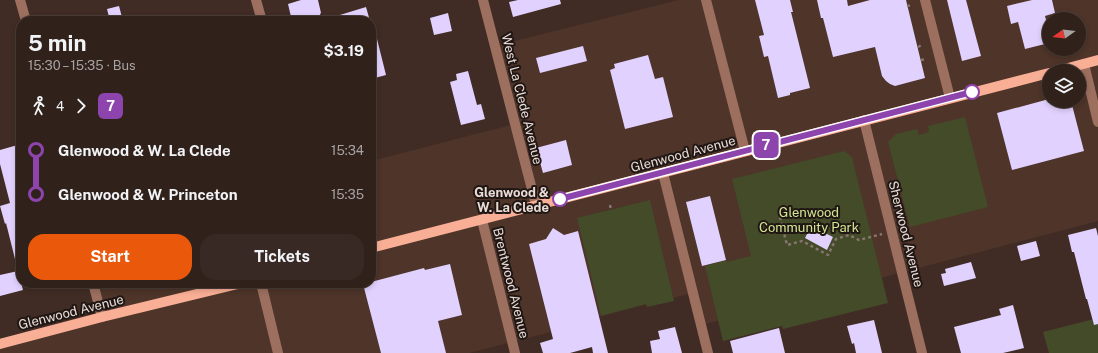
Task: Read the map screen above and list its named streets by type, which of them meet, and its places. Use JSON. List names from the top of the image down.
{
  "streets": {
    "main road": ["Glenwood Avenue"],
    "street": ["West La Clede Avenue", "Sherwood Avenue", "Brentwood Avenue"]
  },
  "crossings": [
    ["West La Clede Avenue", "Glenwood Avenue"],
    ["Glenwood Avenue", "Sherwood Avenue"],
    ["Glenwood Avenue", "Brentwood Avenue"]
  ],
  "parks": ["Glenwood Community Park"],
  "places": ["Glenwood & W. La Clede"],
  "lines": ["bus line 7"],
  "north": "left",
  "page": {
    "on_map": "7",
    "heading": ["5 min", "15:30 – 15:35 · Bus", "$3.19"],
    "legs": ["4", "7"],
    "list": [
      {
        "name": "Glenwood & W. La Clede",
        "value": "15:34"
      },
      {
        "name": "Glenwood & W. Princeton",
        "value": "15:35"
      }
    ],
    "buttons": ["Start", "Tickets"]
  }
}
